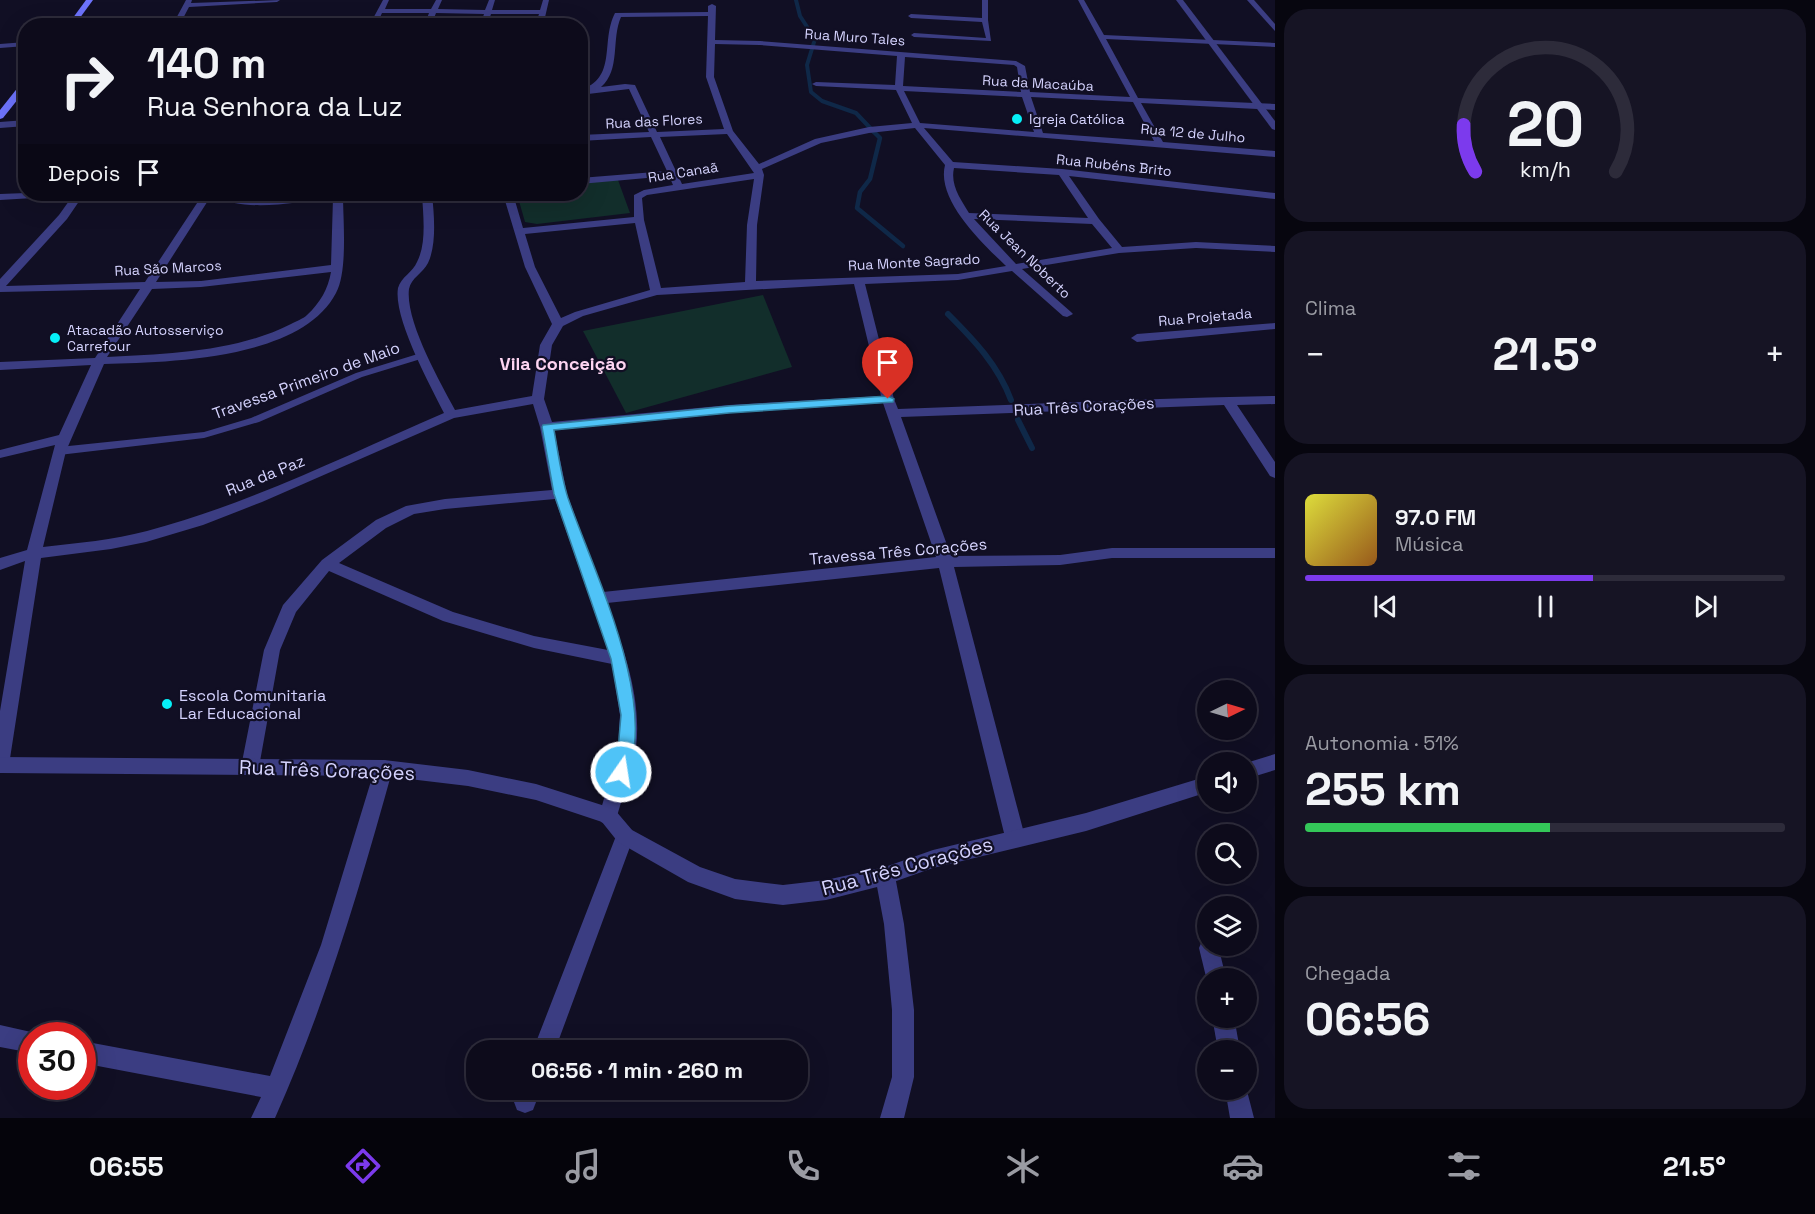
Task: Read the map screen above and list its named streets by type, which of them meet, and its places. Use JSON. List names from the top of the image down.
{
  "streets": {
    "street": [
      "Rua Muro Tales",
      "Rua da Macaúba",
      "Rua das Flores",
      "Rua 12 de Julho",
      "Rua Rubéns Brito",
      "Rua Canaã",
      "Rua Jean Noberto",
      "Rua Monte Sagrado",
      "Rua São Marcos",
      "Rua Projetada",
      "Travessa Primeiro de Maio",
      "Rua Três Corações",
      "Rua da Paz",
      "Travessa Três Corações"
    ]
  },
  "crossings": [
    ["Rua Muro Tales", "Rua da Macaúba"],
    ["Rua 12 de Julho", "Rua Canaã"],
    ["Rua Rubéns Brito", "Rua Jean Noberto"],
    ["Rua Canaã", "Rua Monte Sagrado"],
    ["Rua Jean Noberto", "Rua Monte Sagrado"],
    ["Rua Monte Sagrado", "Rua Três Corações"],
    ["Rua Três Corações", "Travessa Três Corações"]
  ],
  "districts": ["Vila Conceição"],
  "places": ["Igreja Católica", "Atacadão Autosserviço Carrefour", "Escola Comunitaria Lar Educacional"],
  "north": "right",
  "page": {
    "turn": ["140 m", "Rua Senhora da Luz"],
    "then": "Depois",
    "tile": [
      "Clima",
      ["Autonomia · 51%", "255 km"],
      ["Chegada", "06:56"]
    ],
    "heat": ["−", "21.5°", "+"],
    "song": ["97.0 FM", "Música"],
    "map_buttons": ["+", "−"],
    "limit": "30",
    "trip": "06:56 · 1 min · 260 m",
    "tabs": ["06:55", "21.5°"],
    "gauge": ["20", "km/h"]
  }
}
